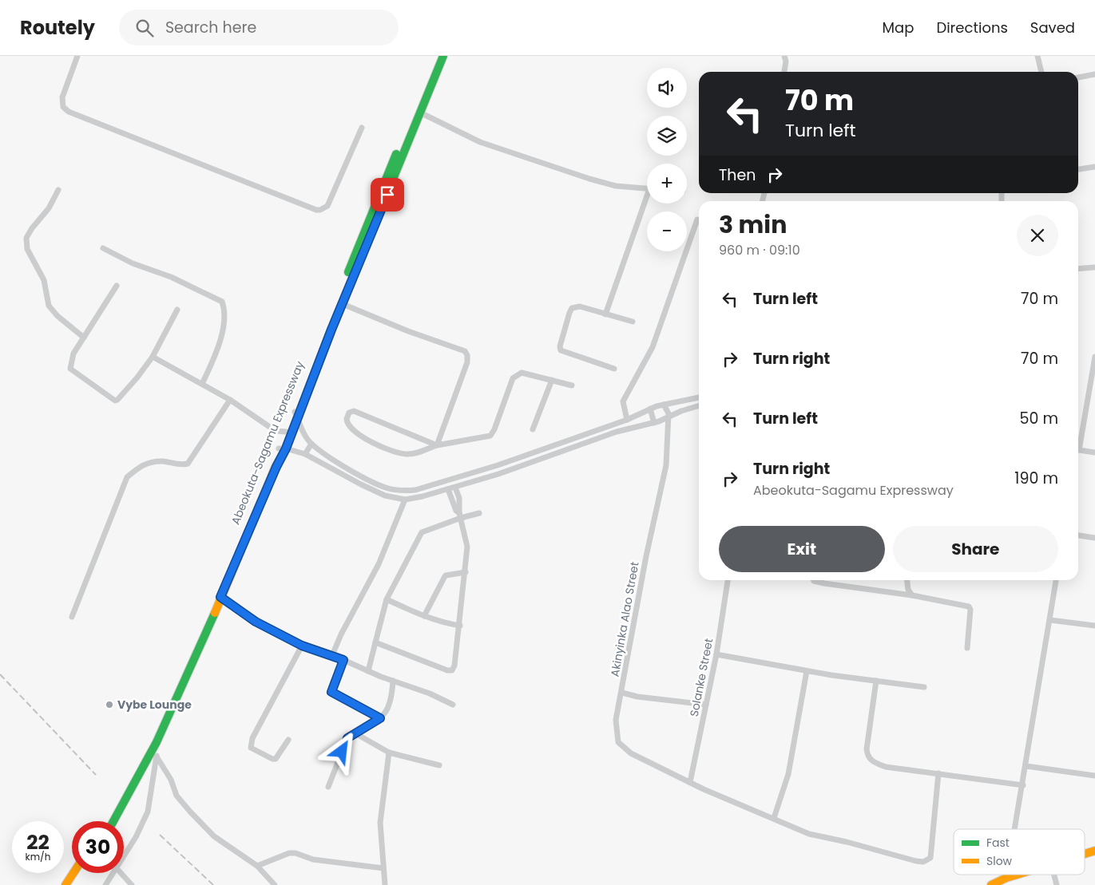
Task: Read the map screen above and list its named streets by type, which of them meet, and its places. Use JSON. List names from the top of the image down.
{
  "streets": {
    "main road": ["Abeokuta-Sagamu Expressway"],
    "street": ["Akinyinka Alao Street", "Solanke Street"]
  },
  "crossings": [
    ["Akinyinka Alao Street", "Solanke Street"]
  ],
  "places": ["Vybe Lounge"],
  "legend": ["Fast", "Slow"],
  "page": {
    "header": "Routely",
    "search": "Search here",
    "nav": ["Map", "Directions", "Saved"],
    "map_buttons": ["+", "−"],
    "turn": ["70 m", "Turn left"],
    "then": "Then",
    "heading": ["3 min", "960 m · 09:10"],
    "list": [
      {
        "name": "Turn left",
        "value": "70 m"
      },
      {
        "name": "Turn right",
        "value": "70 m"
      },
      {
        "name": "Turn left",
        "value": "50 m"
      },
      {
        "name": "Turn right",
        "note": "Abeokuta-Sagamu Expressway",
        "value": "190 m"
      }
    ],
    "buttons": ["Exit", "Share"],
    "speed": "22 km/h",
    "limit": "30"
  }
}
